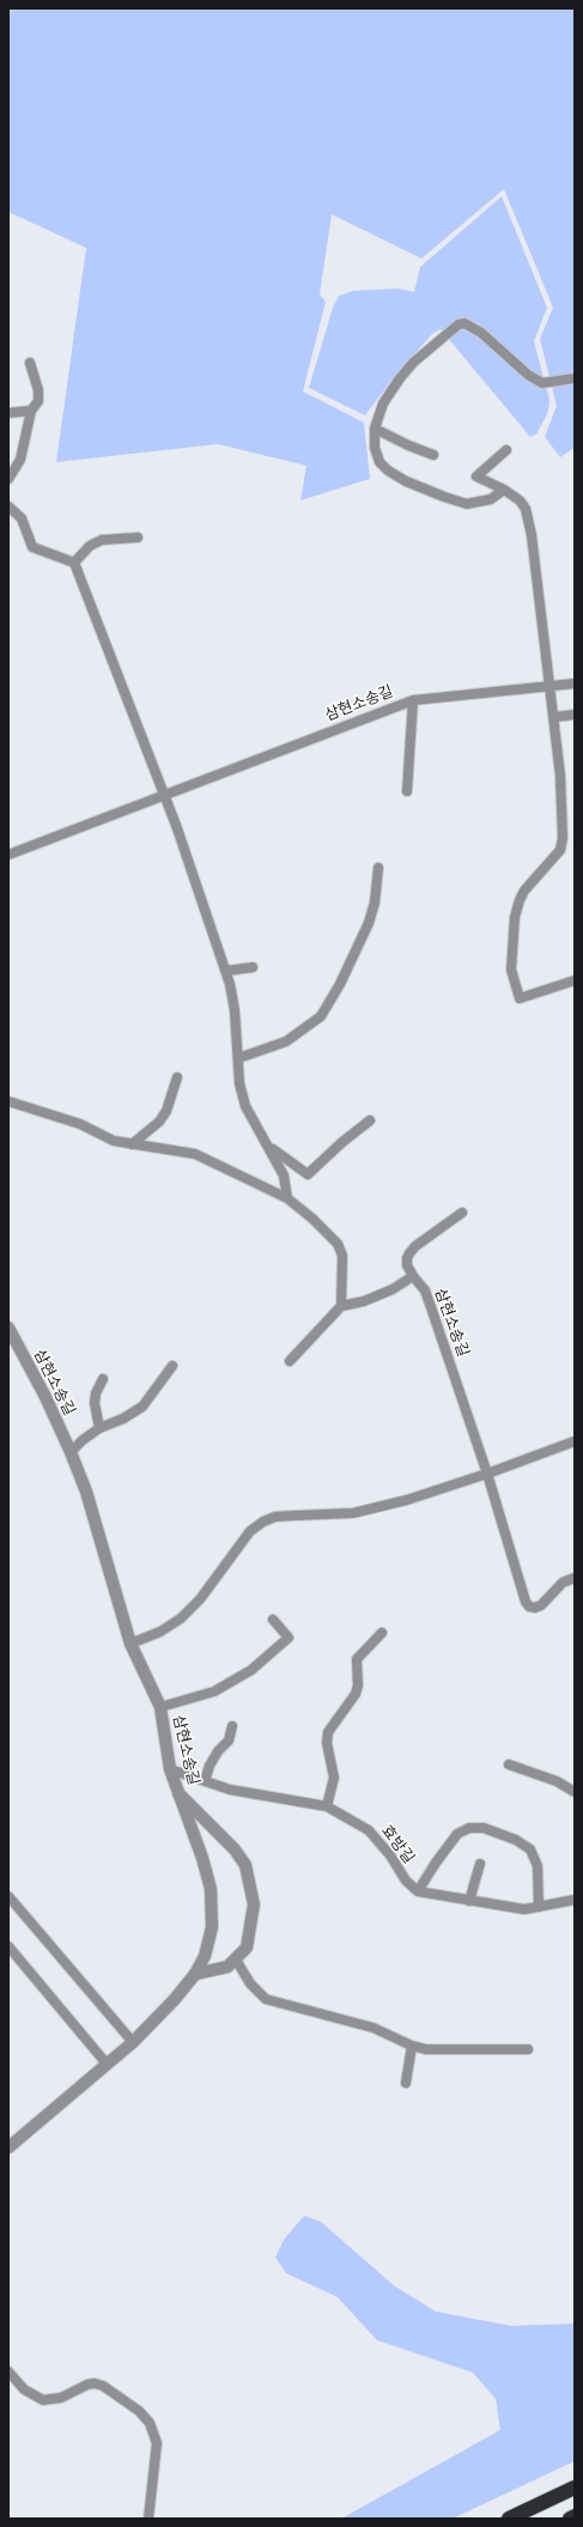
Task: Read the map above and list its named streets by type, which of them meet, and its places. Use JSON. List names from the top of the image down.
{
  "streets": {
    "street": ["삼현소송길"],
    "lane": ["효방길"]
  },
  "crossings": [
    ["삼현소송길", "효방길"]
  ]
}
